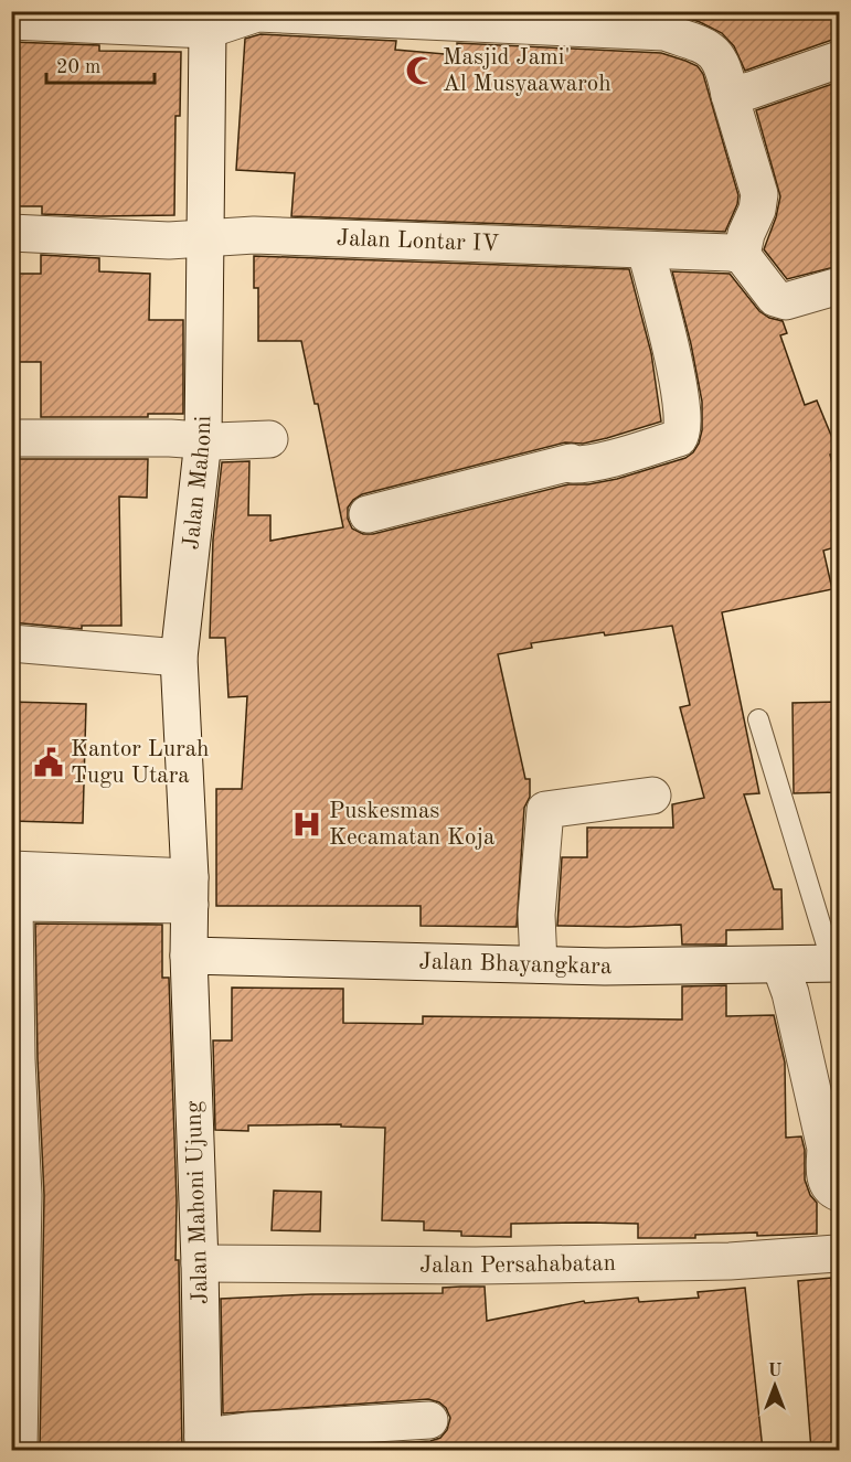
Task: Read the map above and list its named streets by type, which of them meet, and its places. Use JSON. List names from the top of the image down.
{
  "streets": {
    "street": [
      "Jalan Lontar IV",
      "Jalan Mahoni",
      "Jalan Bhayangkara",
      "Jalan Mahoni Ujung",
      "Jalan Persahabatan"
    ]
  },
  "crossings": [
    ["Jalan Lontar IV", "Jalan Mahoni"],
    ["Jalan Mahoni", "Jalan Bhayangkara"],
    ["Jalan Mahoni", "Jalan Mahoni Ujung"],
    ["Jalan Bhayangkara", "Jalan Mahoni Ujung"],
    ["Jalan Mahoni Ujung", "Jalan Persahabatan"]
  ],
  "places": {
    "mosque": ["Masjid Jami' Al Musyaawaroh"],
    "public building": ["Kantor Lurah Tugu Utara"],
    "hospital": ["Puskesmas Kecamatan Koja"]
  },
  "scale_bar": "20 m",
  "north": "top"
}
